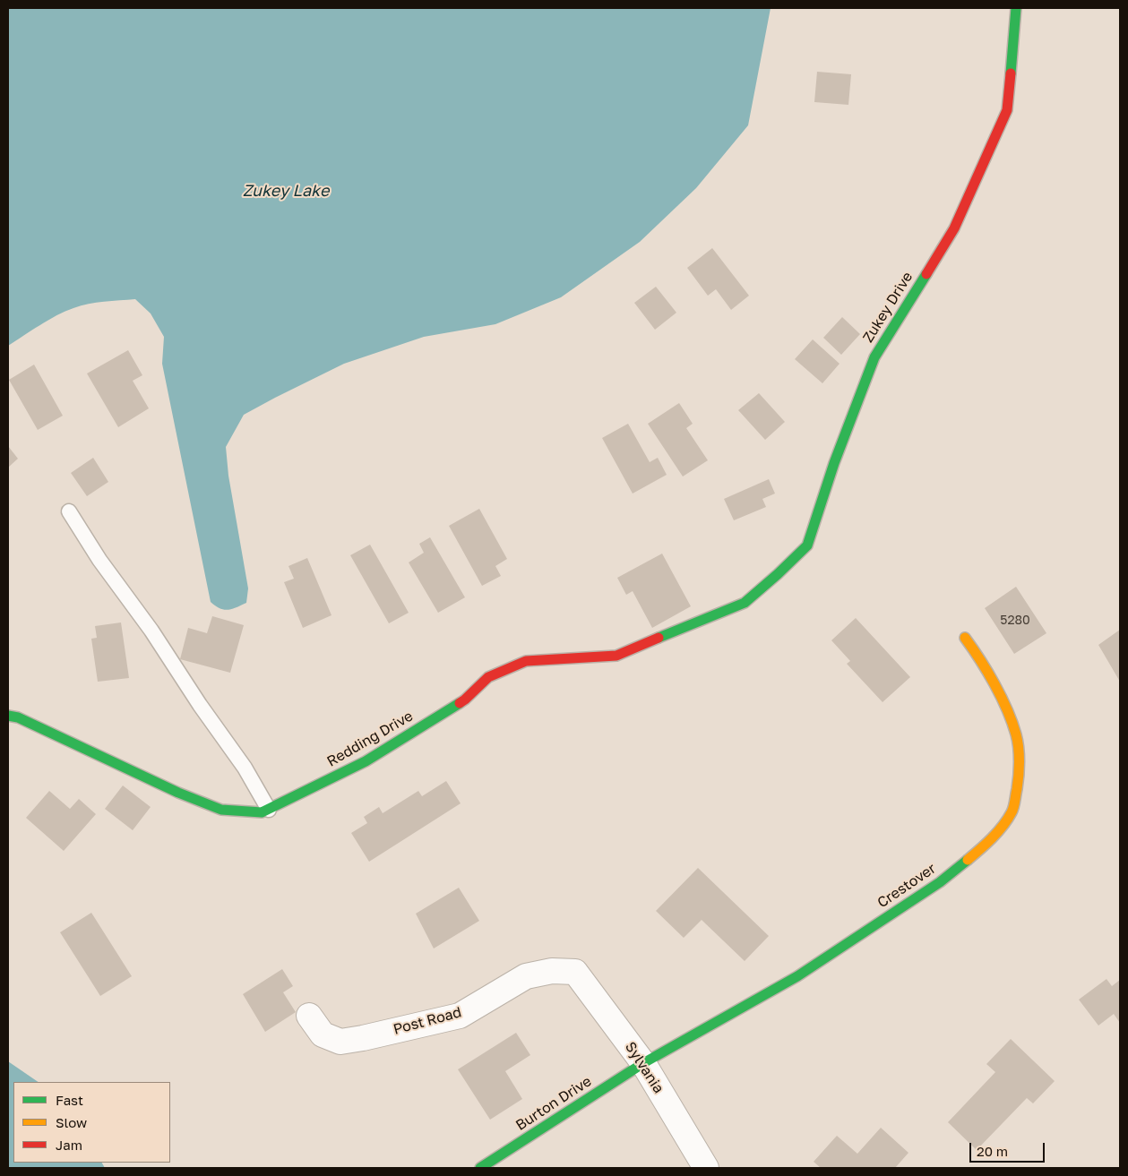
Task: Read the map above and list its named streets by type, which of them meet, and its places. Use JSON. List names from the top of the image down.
{
  "streets": {
    "street": [
      "Zukey Drive",
      "Redding Drive",
      "Crestover",
      "Post Road",
      "Sylvania",
      "Burton Drive"
    ]
  },
  "crossings": [
    ["Zukey Drive", "Redding Drive"],
    ["Crestover", "Sylvania"],
    ["Crestover", "Burton Drive"],
    ["Post Road", "Sylvania"],
    ["Sylvania", "Burton Drive"]
  ],
  "water": ["Zukey Lake"],
  "house_numbers": ["5280"],
  "legend": ["Fast", "Slow", "Jam"],
  "scale_bar": "20 m"
}
